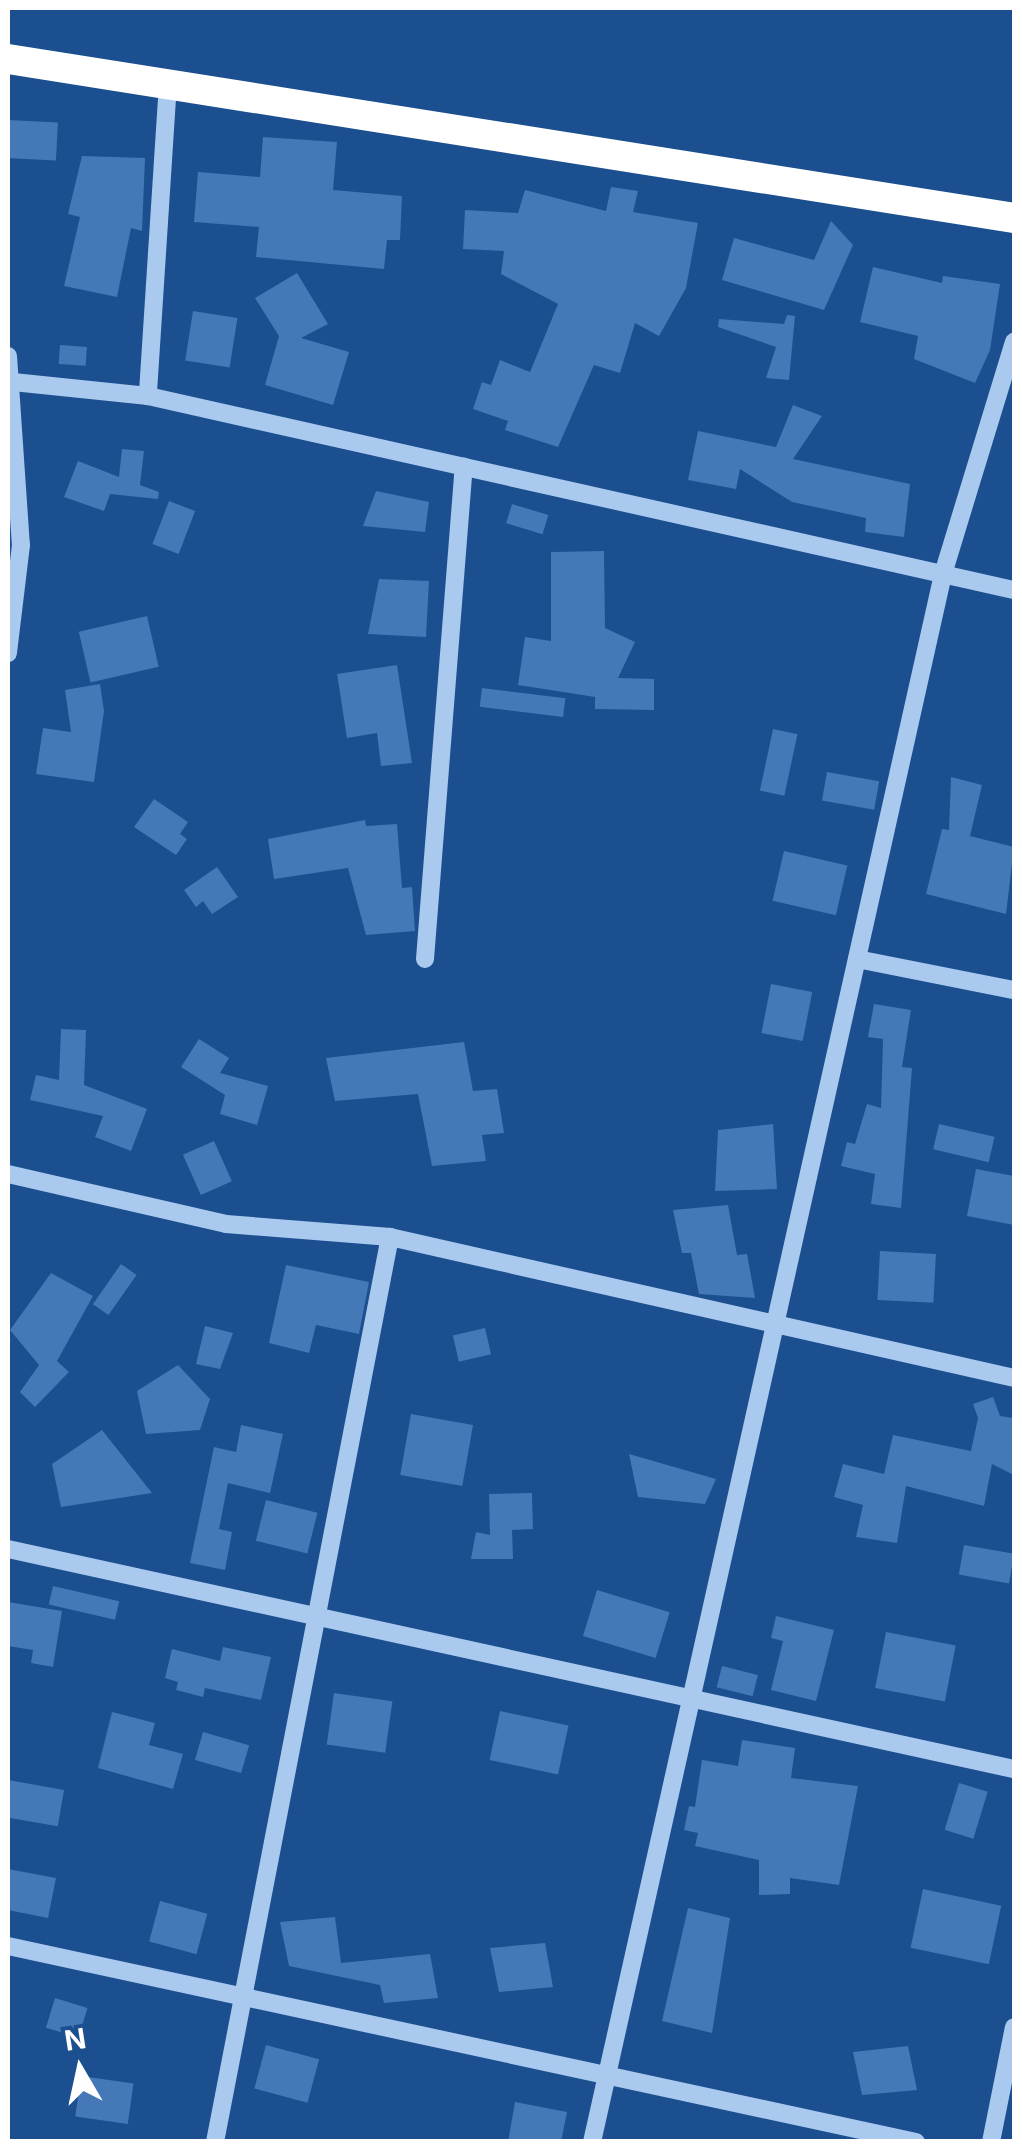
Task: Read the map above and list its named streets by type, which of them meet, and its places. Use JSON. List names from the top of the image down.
{
  "north": "top"
}
